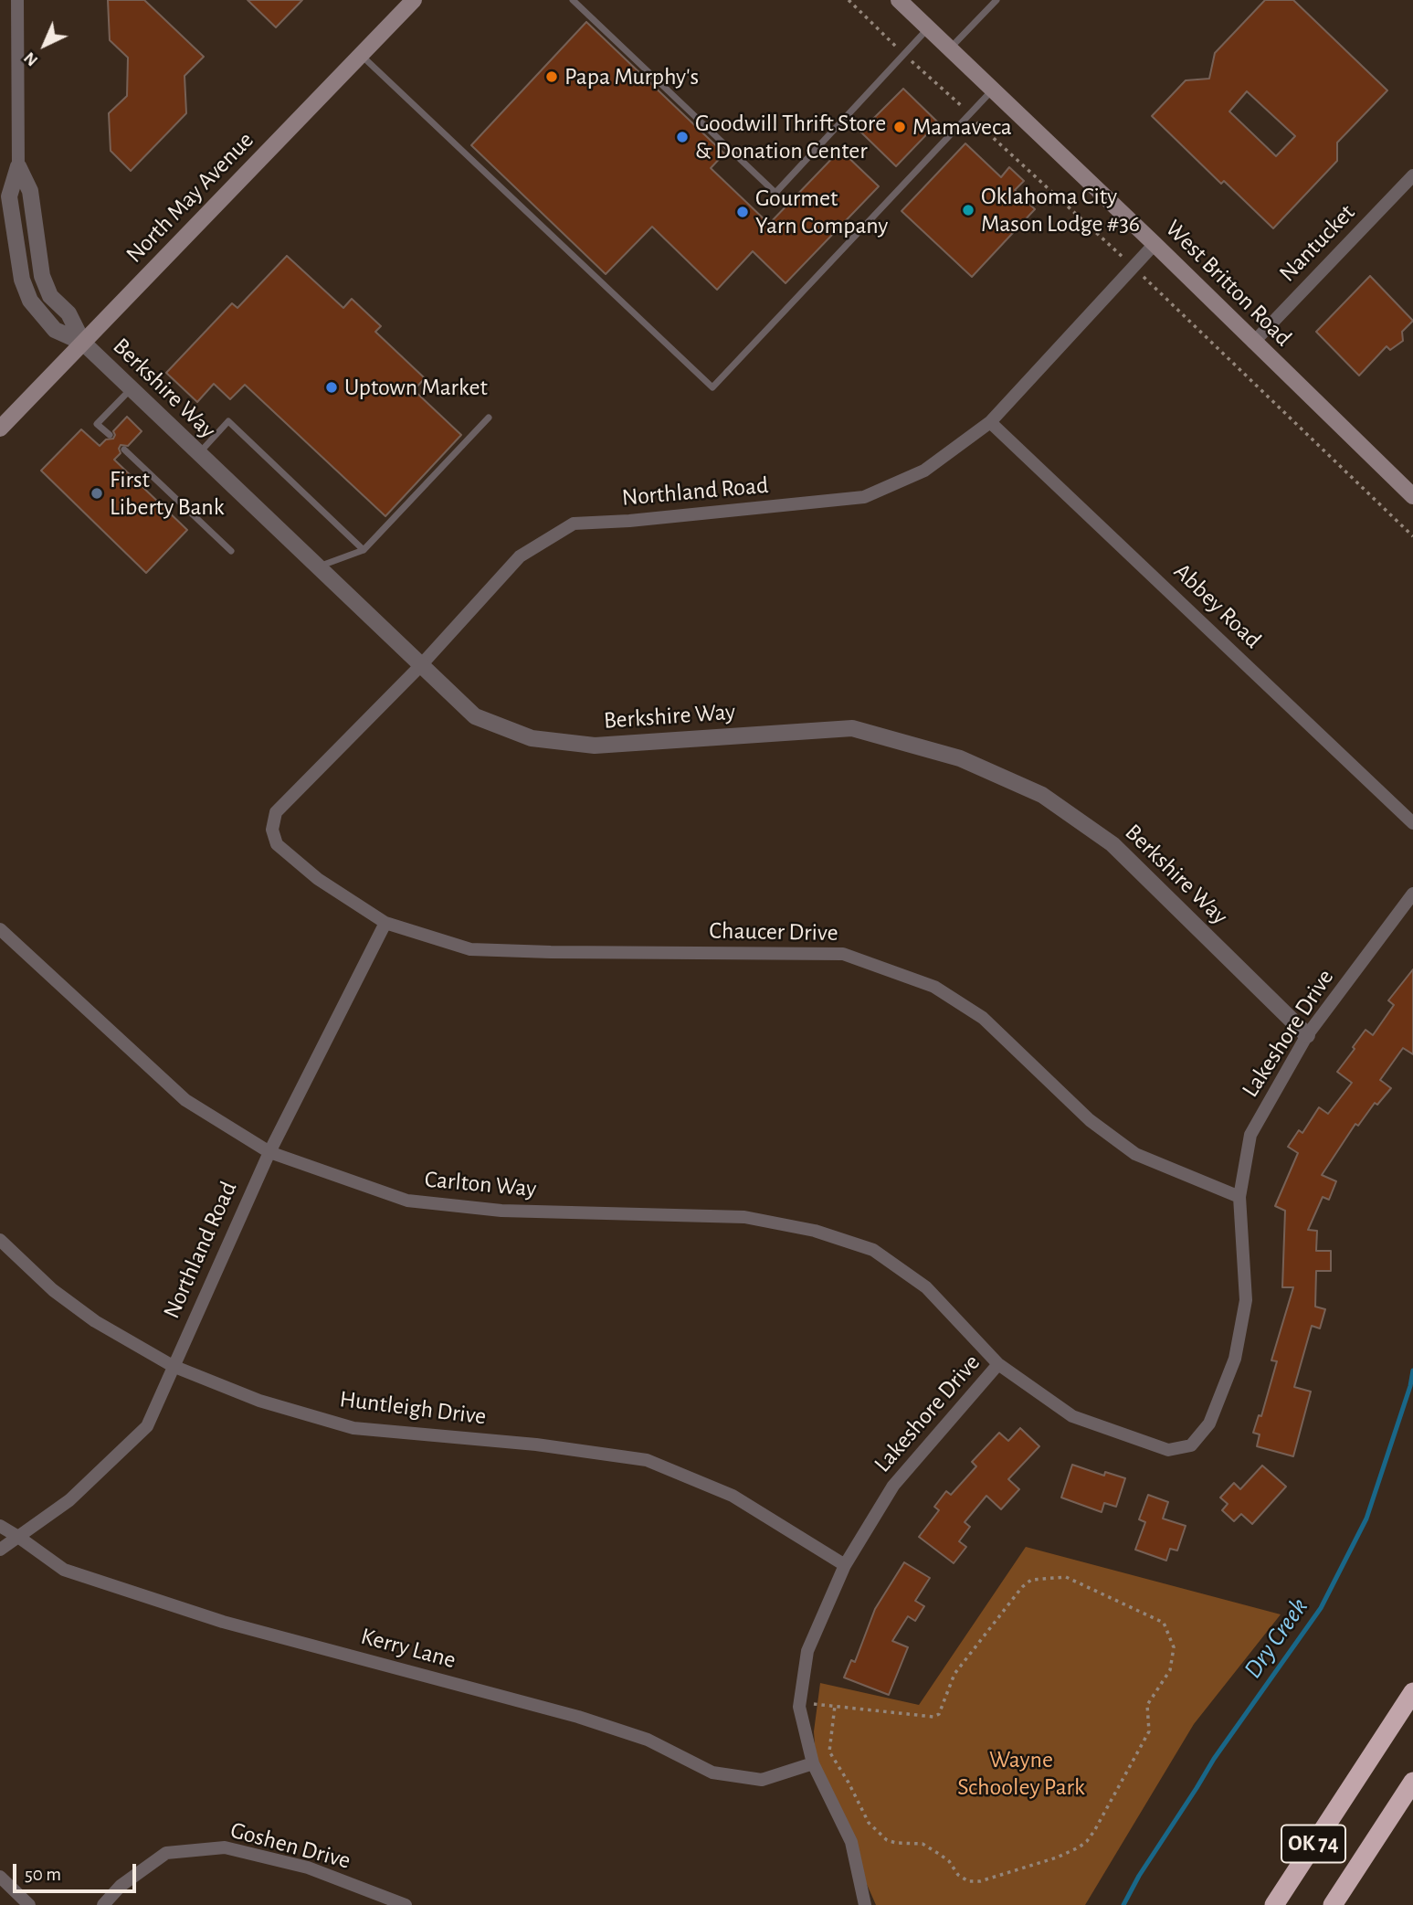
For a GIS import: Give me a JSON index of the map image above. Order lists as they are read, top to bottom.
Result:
{
  "streets": {
    "highway": ["OK 74"],
    "main road": ["North May Avenue", "West Britton Road"],
    "street": [
      "Nantucket",
      "Berkshire Way",
      "Northland Road",
      "Abbey Road",
      "Chaucer Drive",
      "Lakeshore Drive",
      "Carlton Way",
      "Huntleigh Drive",
      "Kerry Lane",
      "Goshen Drive"
    ]
  },
  "crossings": [
    ["North May Avenue", "Berkshire Way"],
    ["Nantucket", "West Britton Road"],
    ["West Britton Road", "Northland Road"],
    ["Berkshire Way", "Northland Road"],
    ["Berkshire Way", "Lakeshore Drive"],
    ["Northland Road", "Abbey Road"],
    ["Northland Road", "Chaucer Drive"],
    ["Northland Road", "Carlton Way"],
    ["Northland Road", "Huntleigh Drive"],
    ["Northland Road", "Kerry Lane"],
    ["Chaucer Drive", "Lakeshore Drive"],
    ["Lakeshore Drive", "Carlton Way"],
    ["Lakeshore Drive", "Huntleigh Drive"],
    ["Lakeshore Drive", "Kerry Lane"]
  ],
  "water": ["Dry Creek"],
  "parks": ["Wayne Schooley Park"],
  "places": [
    "Papa Murphy's",
    "Mamaveca",
    "Goodwill Thrift Store & Donation Center",
    "Oklahoma City Mason Lodge #36",
    "Gourmet Yarn Company",
    "Uptown Market",
    "First Liberty Bank"
  ],
  "scale_bar": "50 m",
  "north": "bottom left"
}
